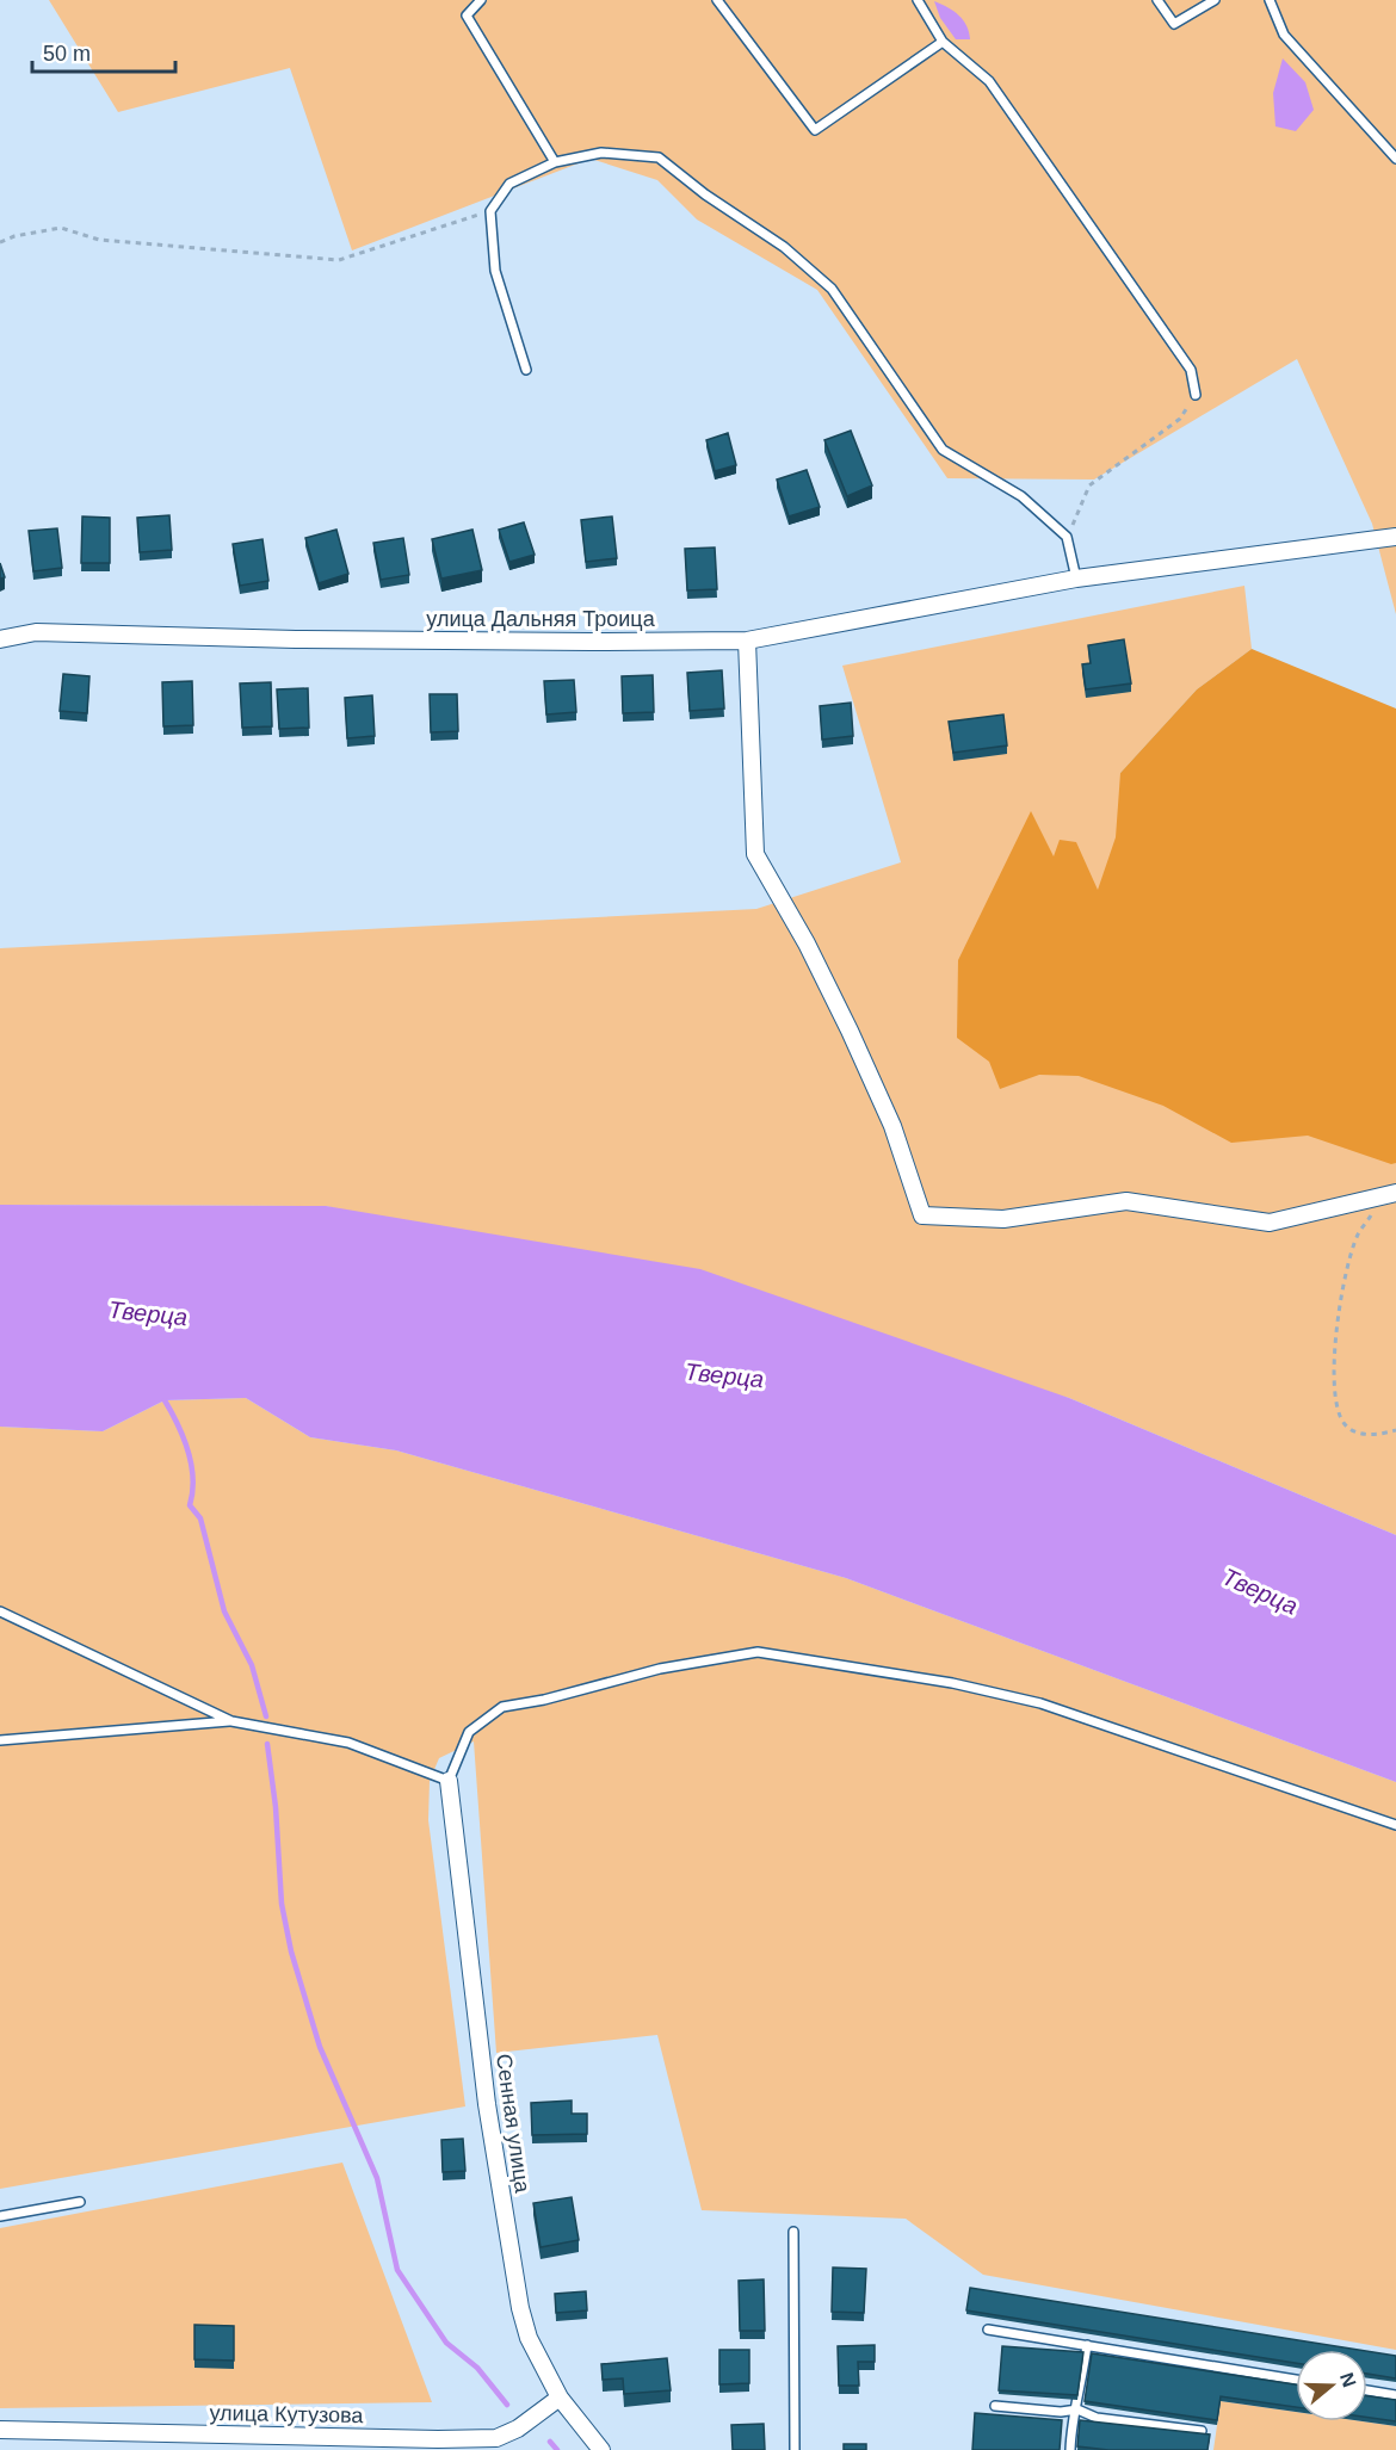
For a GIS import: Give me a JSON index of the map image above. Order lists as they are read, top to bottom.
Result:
{
  "streets": {
    "street": ["улица Дальняя Троица", "Сенная улица", "улица Кутузова"]
  },
  "crossings": [
    ["Сенная улица", "улица Кутузова"]
  ],
  "water": ["Тверца"],
  "scale_bar": "50 m",
  "north": "right"
}
